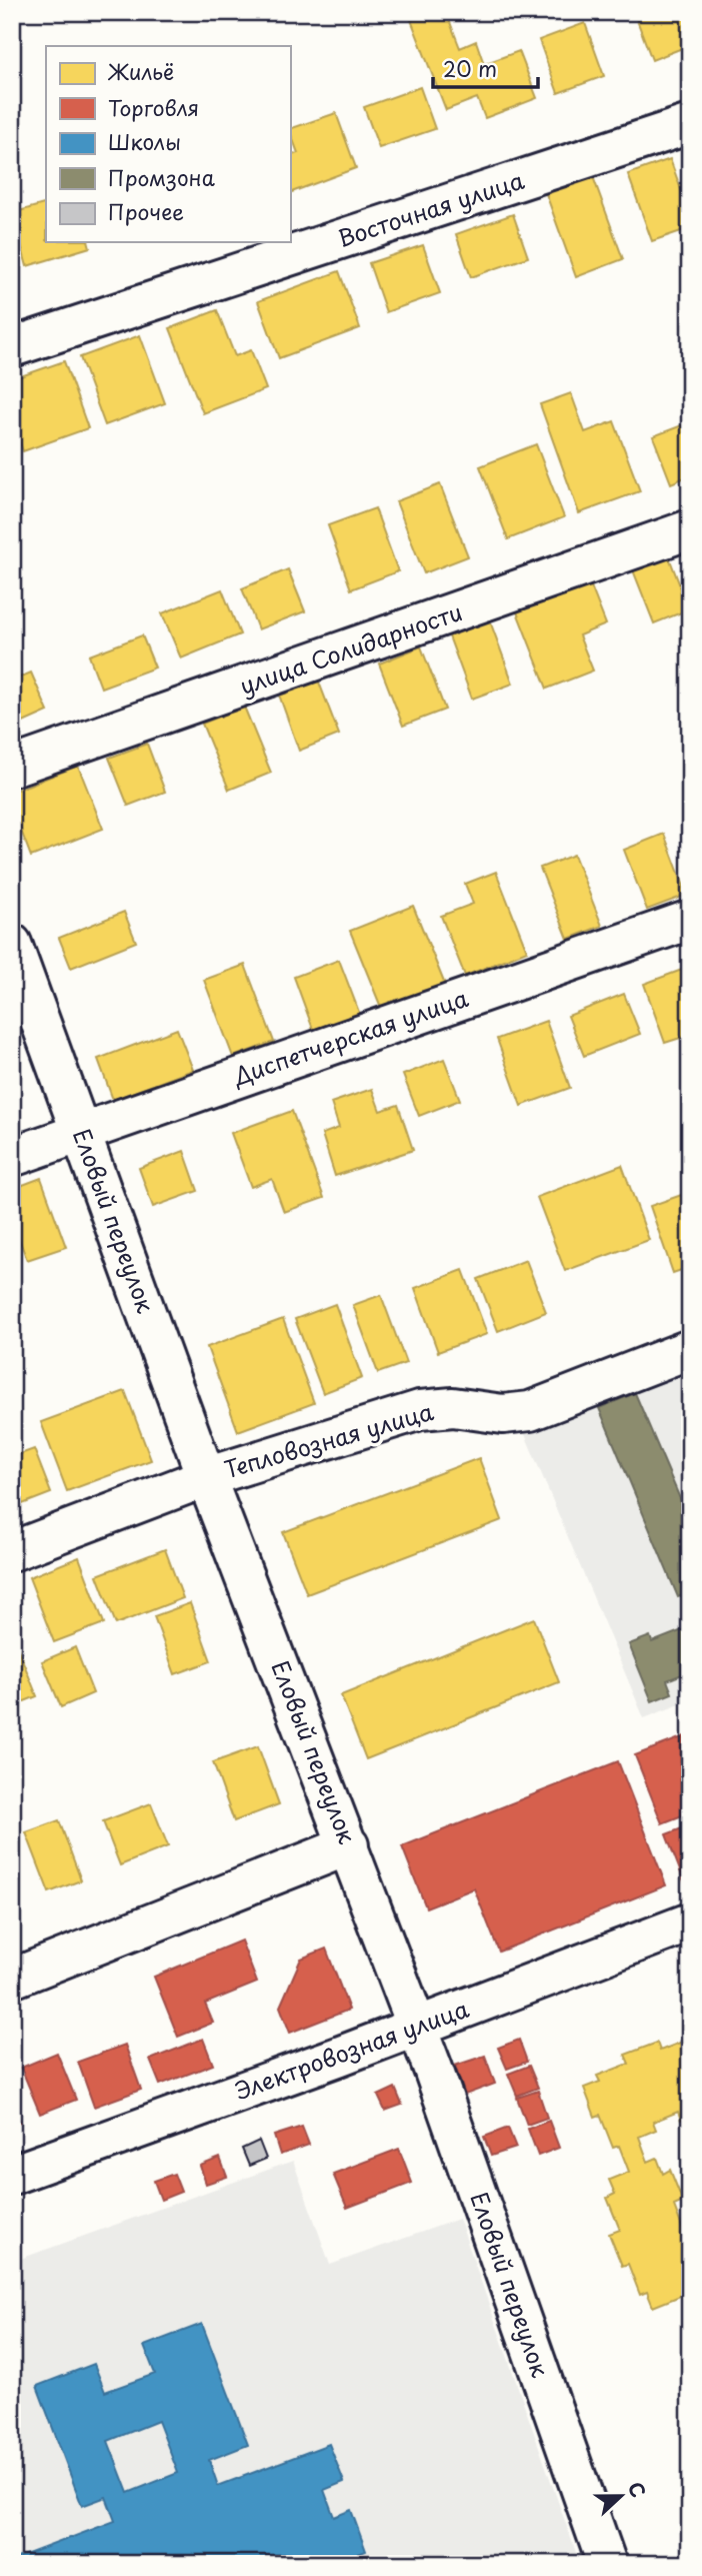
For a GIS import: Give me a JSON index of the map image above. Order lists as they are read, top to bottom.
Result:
{
  "streets": {
    "street": [
      "Восточная улица",
      "улица Солидарности",
      "Диспетчерская улица",
      "Еловый переулок",
      "Тепловозная улица",
      "Электровозная улица"
    ]
  },
  "crossings": [
    ["Диспетчерская улица", "Еловый переулок"],
    ["Еловый переулок", "Тепловозная улица"],
    ["Еловый переулок", "Электровозная улица"]
  ],
  "legend": [
    "Жильё",
    "Торговля",
    "Школы",
    "Промзона",
    "Прочее"
  ],
  "scale_bar": "20 m",
  "north": "right"
}
